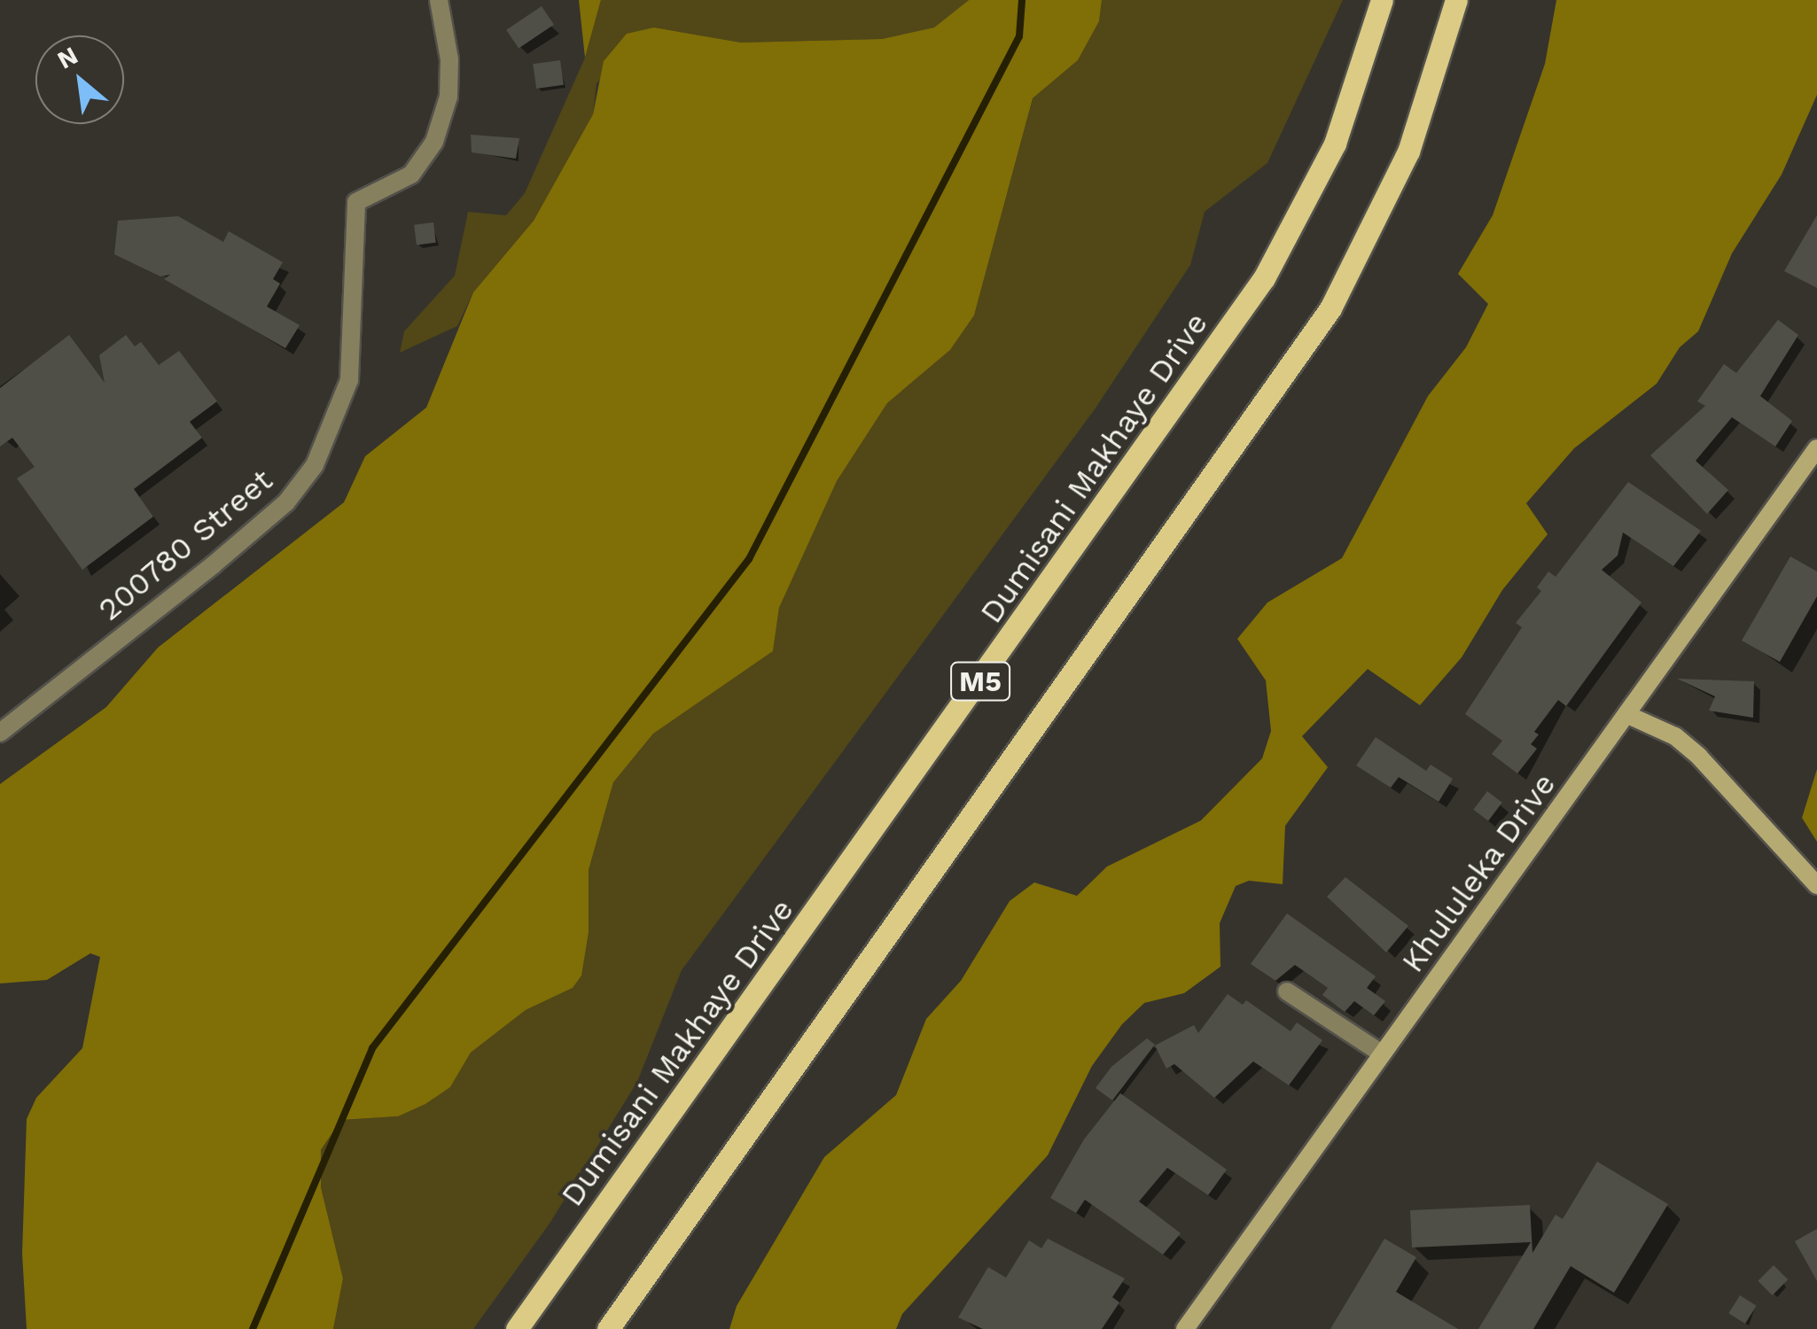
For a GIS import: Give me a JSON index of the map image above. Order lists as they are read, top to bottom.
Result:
{
  "streets": {
    "main road": ["Dumisani Makhaye Drive", "M5"],
    "street": ["200780 Street", "Khululeka Drive"]
  },
  "north": "top left"
}
